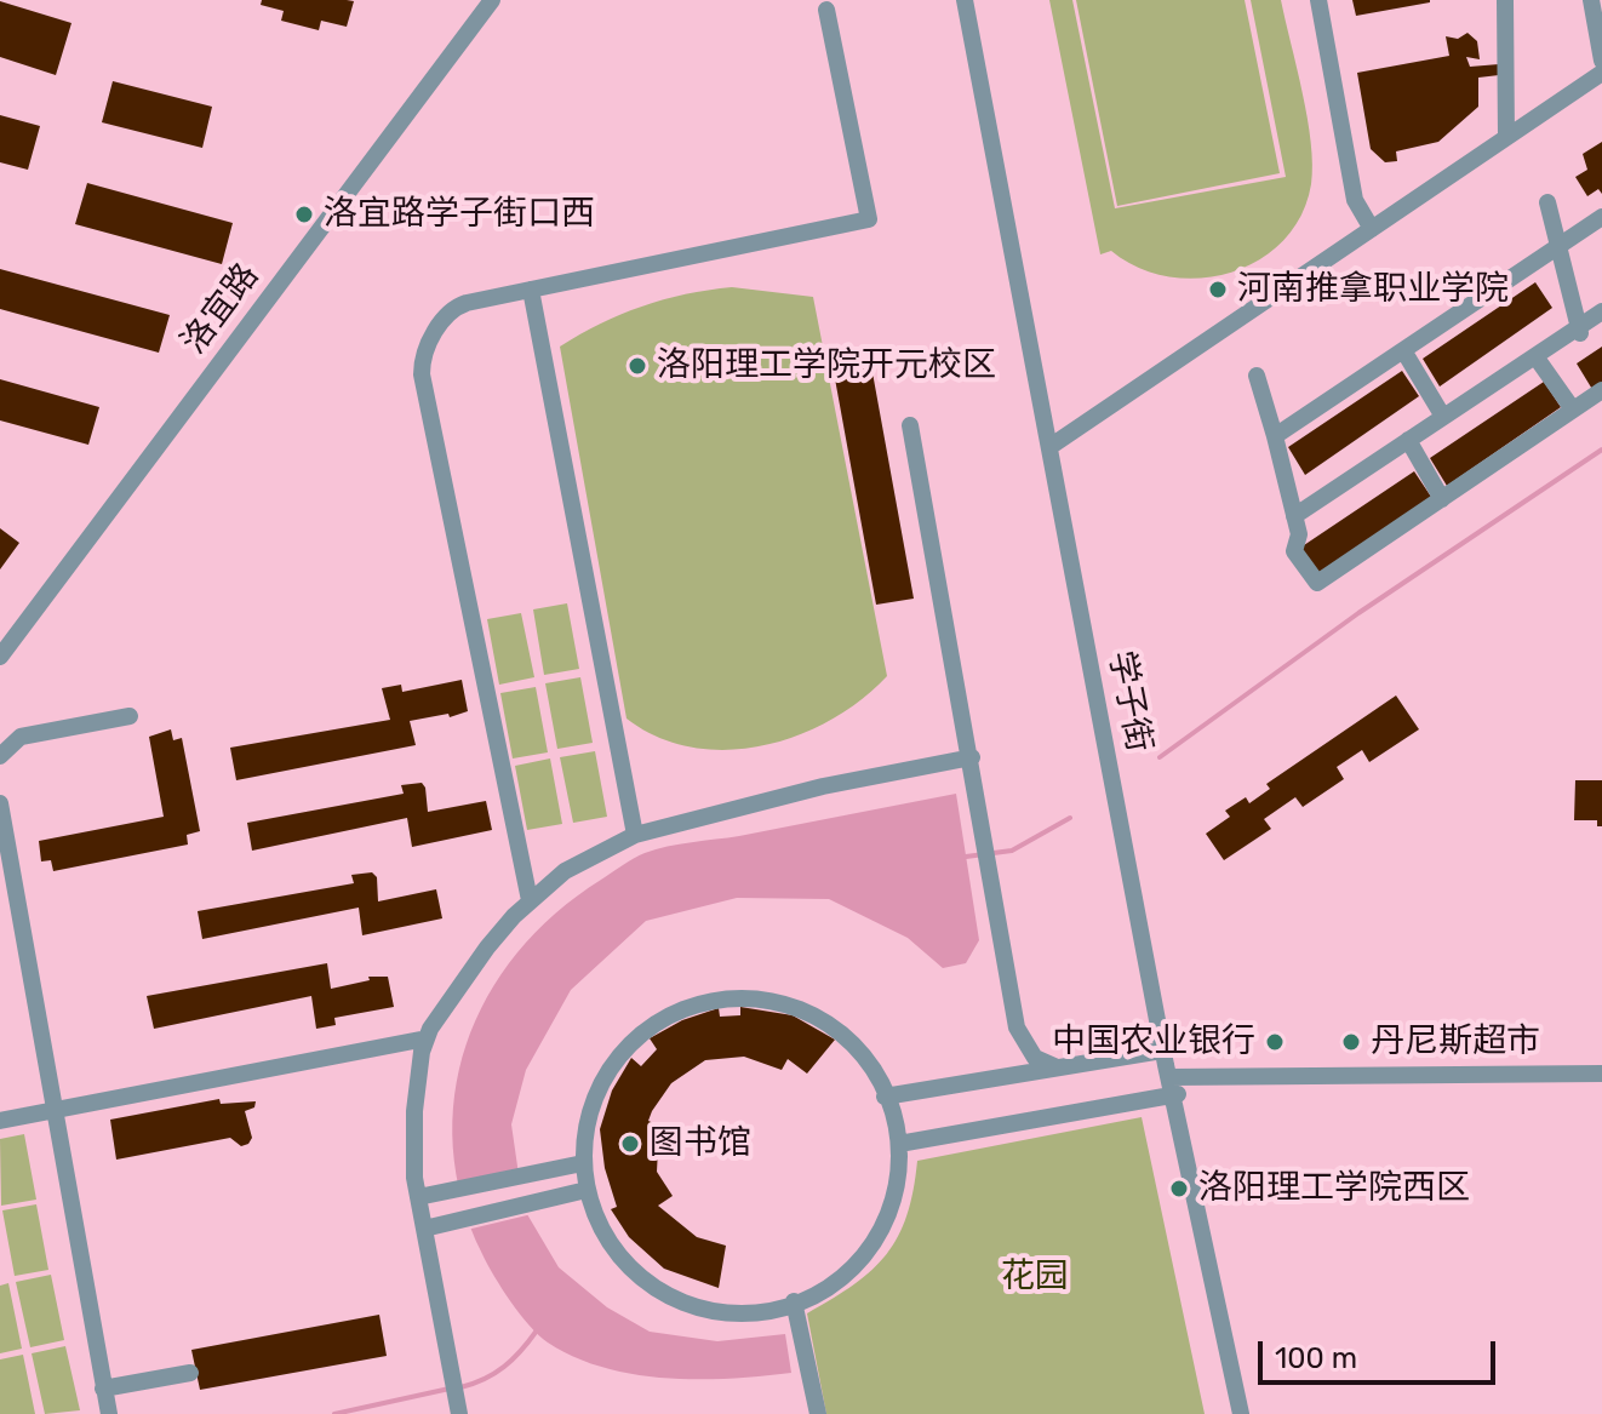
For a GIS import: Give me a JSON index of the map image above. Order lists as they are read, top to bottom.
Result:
{
  "streets": {
    "street": ["洛宜路", "学子街"]
  },
  "parks": ["花园"],
  "places": [
    "洛宜路学子街口西",
    "河南推拿职业学院",
    "洛阳理工学院开元校区",
    "中国农业银行",
    "丹尼斯超市",
    "图书馆",
    "洛阳理工学院西区"
  ],
  "scale_bar": "100 m"
}
